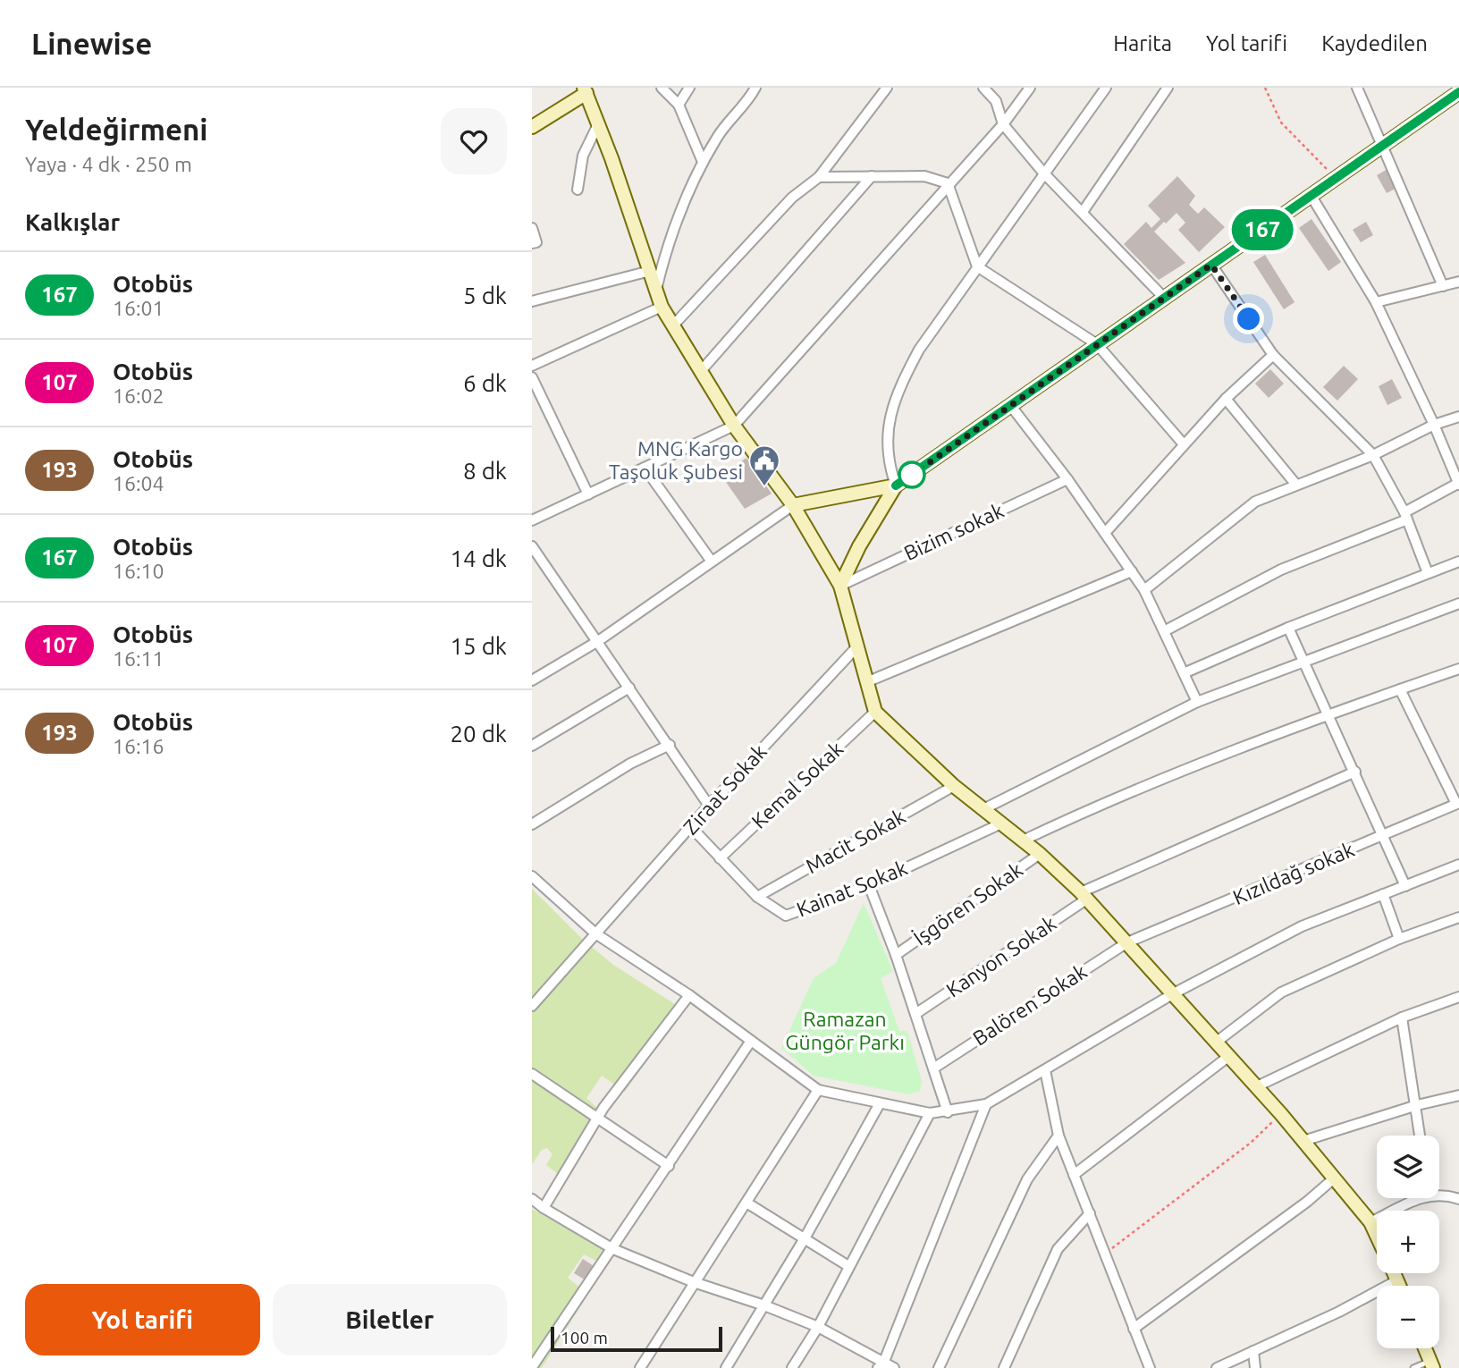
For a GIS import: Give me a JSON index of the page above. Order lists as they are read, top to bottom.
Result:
{
  "streets": {
    "street": [
      "Bizim sokak",
      "Kemal Sokak",
      "Ziraat Sokak",
      "Macit Sokak",
      "Kızıldağ sokak",
      "Kainat Sokak",
      "İşgören Sokak",
      "Kanyon Sokak",
      "Balören Sokak"
    ]
  },
  "crossings": [
    ["Kemal Sokak", "Kainat Sokak"],
    ["Ziraat Sokak", "Kainat Sokak"],
    ["Macit Sokak", "Kainat Sokak"],
    ["Kızıldağ sokak", "Balören Sokak"]
  ],
  "parks": ["Ramazan Güngör Parkı"],
  "places": {
    "public building": ["MNG Kargo Taşoluk Şubesi"]
  },
  "lines": ["bus line 167"],
  "scale_bar": "100 m",
  "page": {
    "header": "Linewise",
    "nav": ["Harita", "Yol tarifi", "Kaydedilen"],
    "heading": [
      ["Yeldeğirmeni", "Yaya · 4 dk · 250 m"],
      "Kalkışlar"
    ],
    "on_map": "167",
    "list": [
      {
        "mark": "167",
        "name": "Otobüs",
        "note": "16:01",
        "value": "5 dk"
      },
      {
        "mark": "107",
        "name": "Otobüs",
        "note": "16:02",
        "value": "6 dk"
      },
      {
        "mark": "193",
        "name": "Otobüs",
        "note": "16:04",
        "value": "8 dk"
      },
      {
        "mark": "167",
        "name": "Otobüs",
        "note": "16:10",
        "value": "14 dk"
      },
      {
        "mark": "107",
        "name": "Otobüs",
        "note": "16:11",
        "value": "15 dk"
      },
      {
        "mark": "193",
        "name": "Otobüs",
        "note": "16:16",
        "value": "20 dk"
      }
    ],
    "map_buttons": ["+", "−"],
    "buttons": ["Yol tarifi", "Biletler"],
    "scale": "100 m"
  }
}
